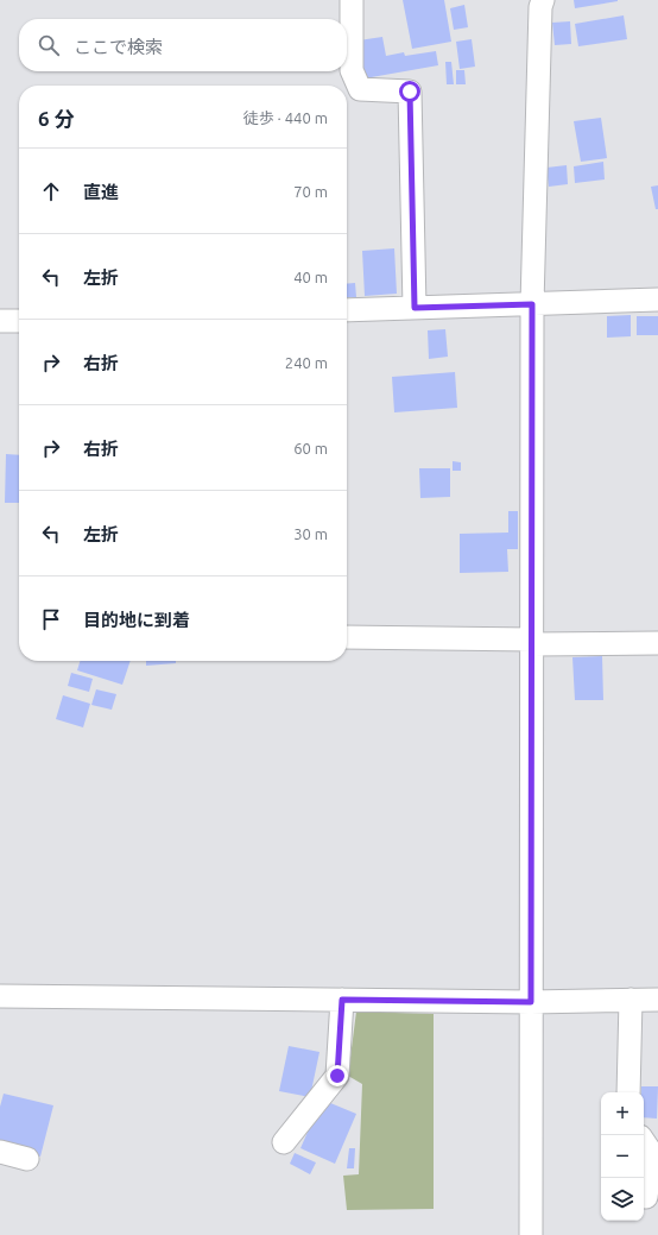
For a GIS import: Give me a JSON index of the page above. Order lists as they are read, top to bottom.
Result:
{
  "page": {
    "search": "ここで検索",
    "heading": ["6 分", "徒歩 · 440 m"],
    "list": [
      ["直進", "70 m"],
      ["左折", "40 m"],
      ["右折", "240 m"],
      ["右折", "60 m"],
      ["左折", "30 m"],
      "目的地に到着"
    ],
    "map_buttons": ["+", "−"]
  }
}
